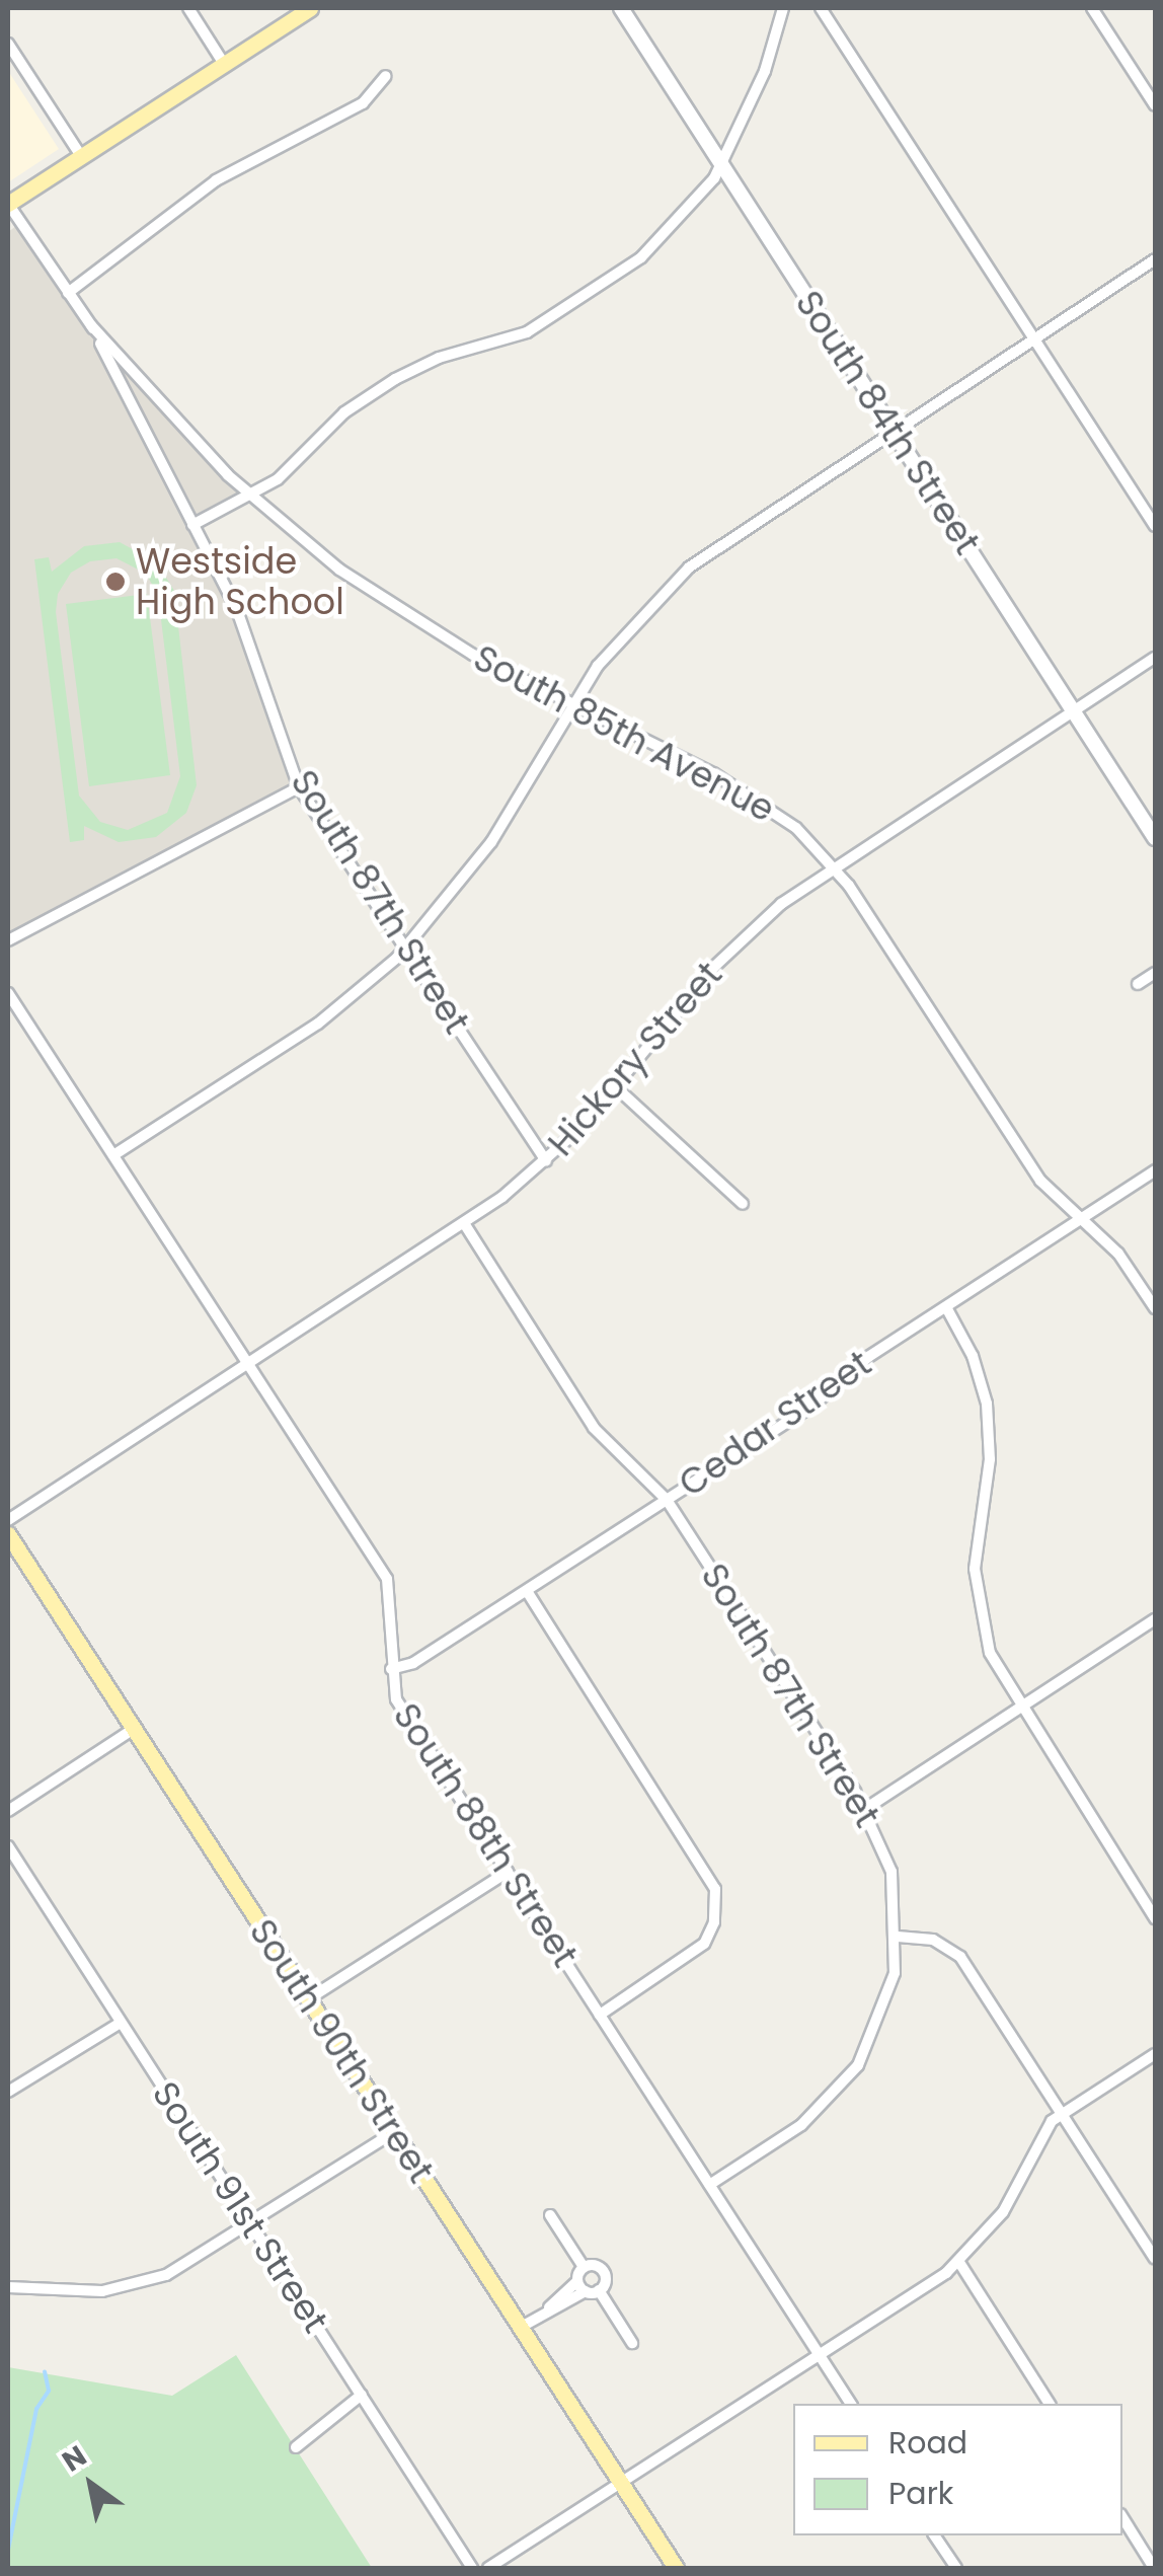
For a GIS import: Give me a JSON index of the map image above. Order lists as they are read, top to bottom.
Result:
{
  "streets": {
    "main road": ["South 84th Street", "South 90th Street"],
    "street": [
      "South 85th Avenue",
      "South 87th Street",
      "Hickory Street",
      "Cedar Street",
      "South 88th Street",
      "South 91st Street"
    ]
  },
  "crossings": [
    ["South 84th Street", "Hickory Street"],
    ["South 85th Avenue", "South 87th Street"],
    ["South 85th Avenue", "Hickory Street"],
    ["South 85th Avenue", "Cedar Street"],
    ["South 87th Street", "Hickory Street"],
    ["South 87th Street", "Cedar Street"],
    ["South 87th Street", "South 88th Street"],
    ["Hickory Street", "South 88th Street"],
    ["Cedar Street", "South 88th Street"]
  ],
  "places": ["Westside High School"],
  "legend": ["Road", "Park"],
  "north": "top left"
}
